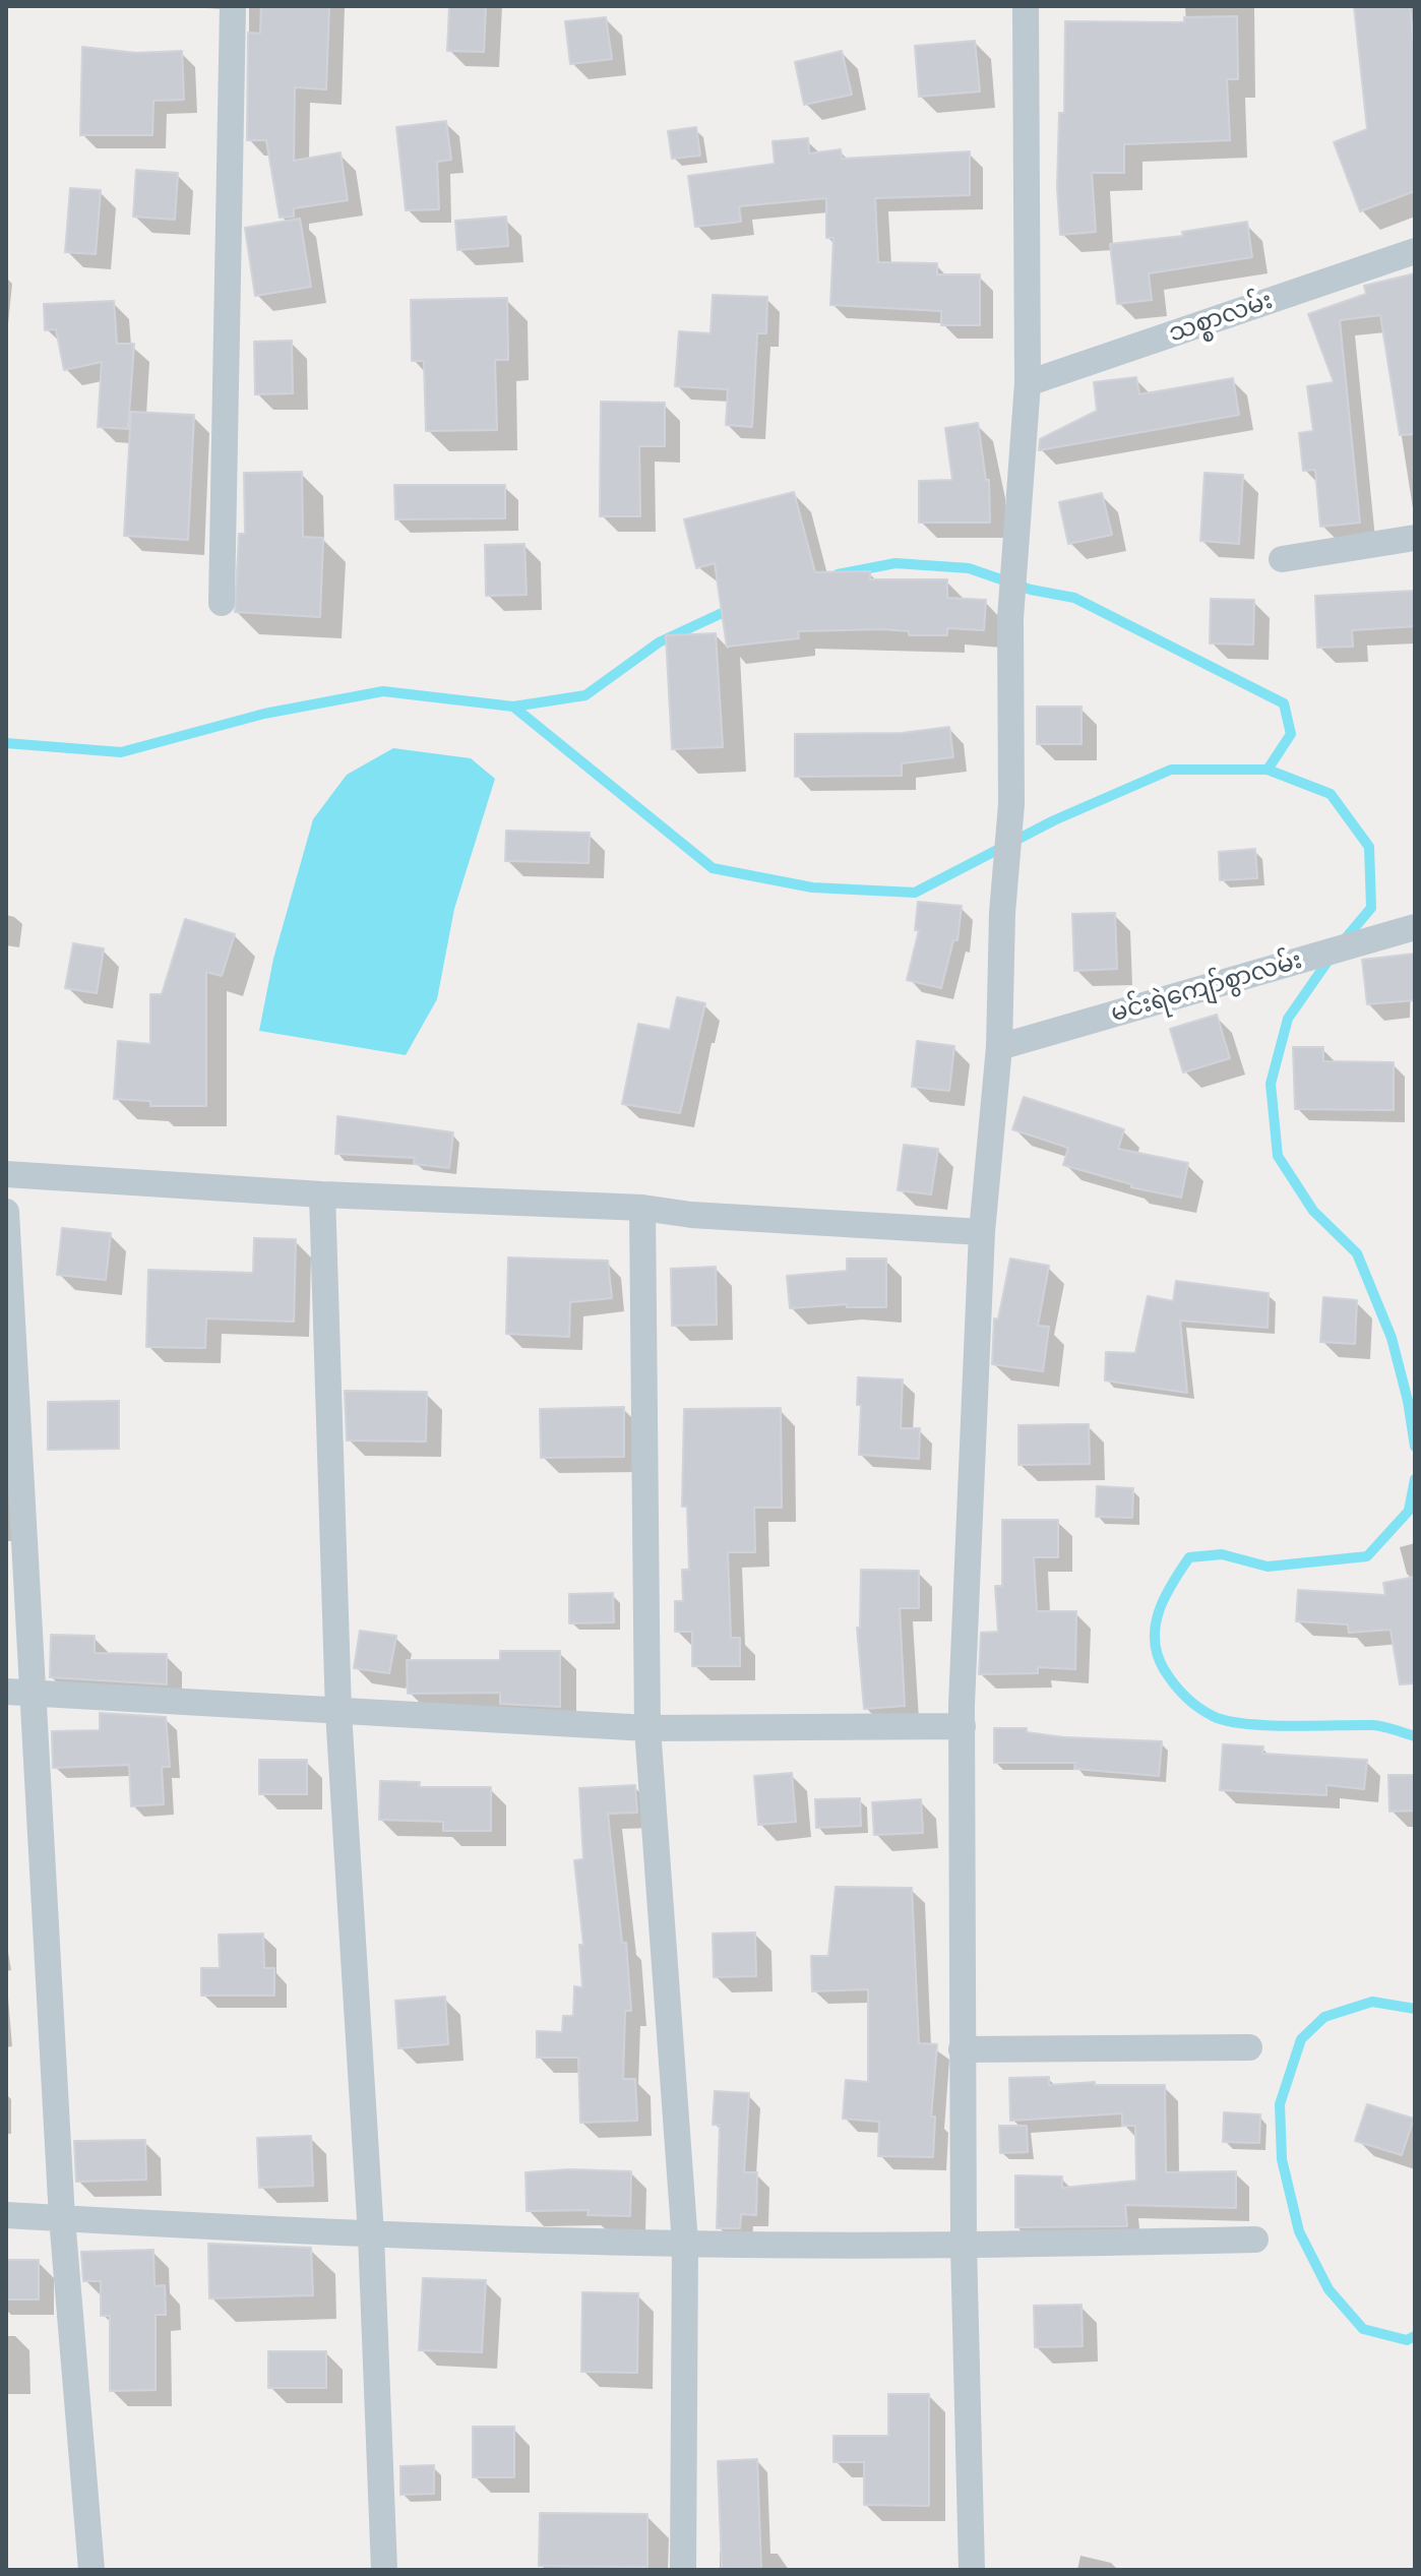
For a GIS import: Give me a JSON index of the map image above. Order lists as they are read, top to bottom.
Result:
{
  "streets": {
    "street": ["သစ္စာလမ်း", "မင်းရဲကျော်စွာလမ်း"]
  }
}
